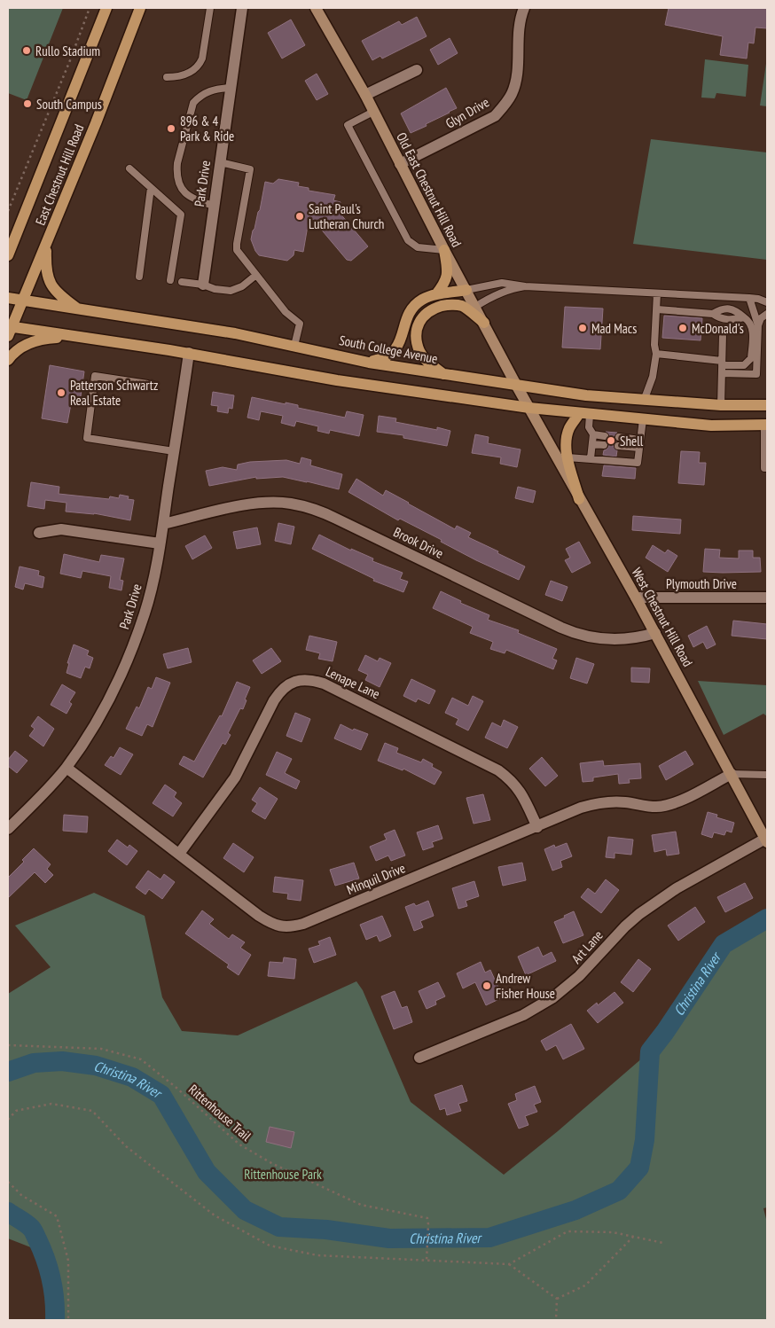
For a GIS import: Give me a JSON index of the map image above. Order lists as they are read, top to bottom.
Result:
{
  "streets": {
    "main road": ["East Chestnut Hill Road", "South College Avenue"],
    "street": [
      "Glyn Drive",
      "Park Drive",
      "Old East Chestnut Hill Road",
      "Brook Drive",
      "Plymouth Drive",
      "West Chestnut Hill Road",
      "Lenape Lane",
      "Minquil Drive",
      "Art Lane"
    ],
    "path": ["Rittenhouse Trail"]
  },
  "crossings": [
    ["Glyn Drive", "Old East Chestnut Hill Road"],
    ["East Chestnut Hill Road", "South College Avenue"],
    ["Park Drive", "Brook Drive"],
    ["Park Drive", "Minquil Drive"],
    ["Old East Chestnut Hill Road", "South College Avenue"],
    ["Old East Chestnut Hill Road", "West Chestnut Hill Road"],
    ["Brook Drive", "West Chestnut Hill Road"],
    ["Plymouth Drive", "West Chestnut Hill Road"],
    ["West Chestnut Hill Road", "Minquil Drive"],
    ["West Chestnut Hill Road", "Art Lane"],
    ["Lenape Lane", "Minquil Drive"]
  ],
  "water": ["Christina River"],
  "parks": ["Rittenhouse Park"],
  "places": [
    "Rullo Stadium",
    "South Campus",
    "896 & 4 Park & Ride",
    "Saint Paul's Lutheran Church",
    "Mad Macs",
    "McDonald's",
    "Patterson Schwartz Real Estate",
    "Shell",
    "Andrew Fisher House"
  ]
}
